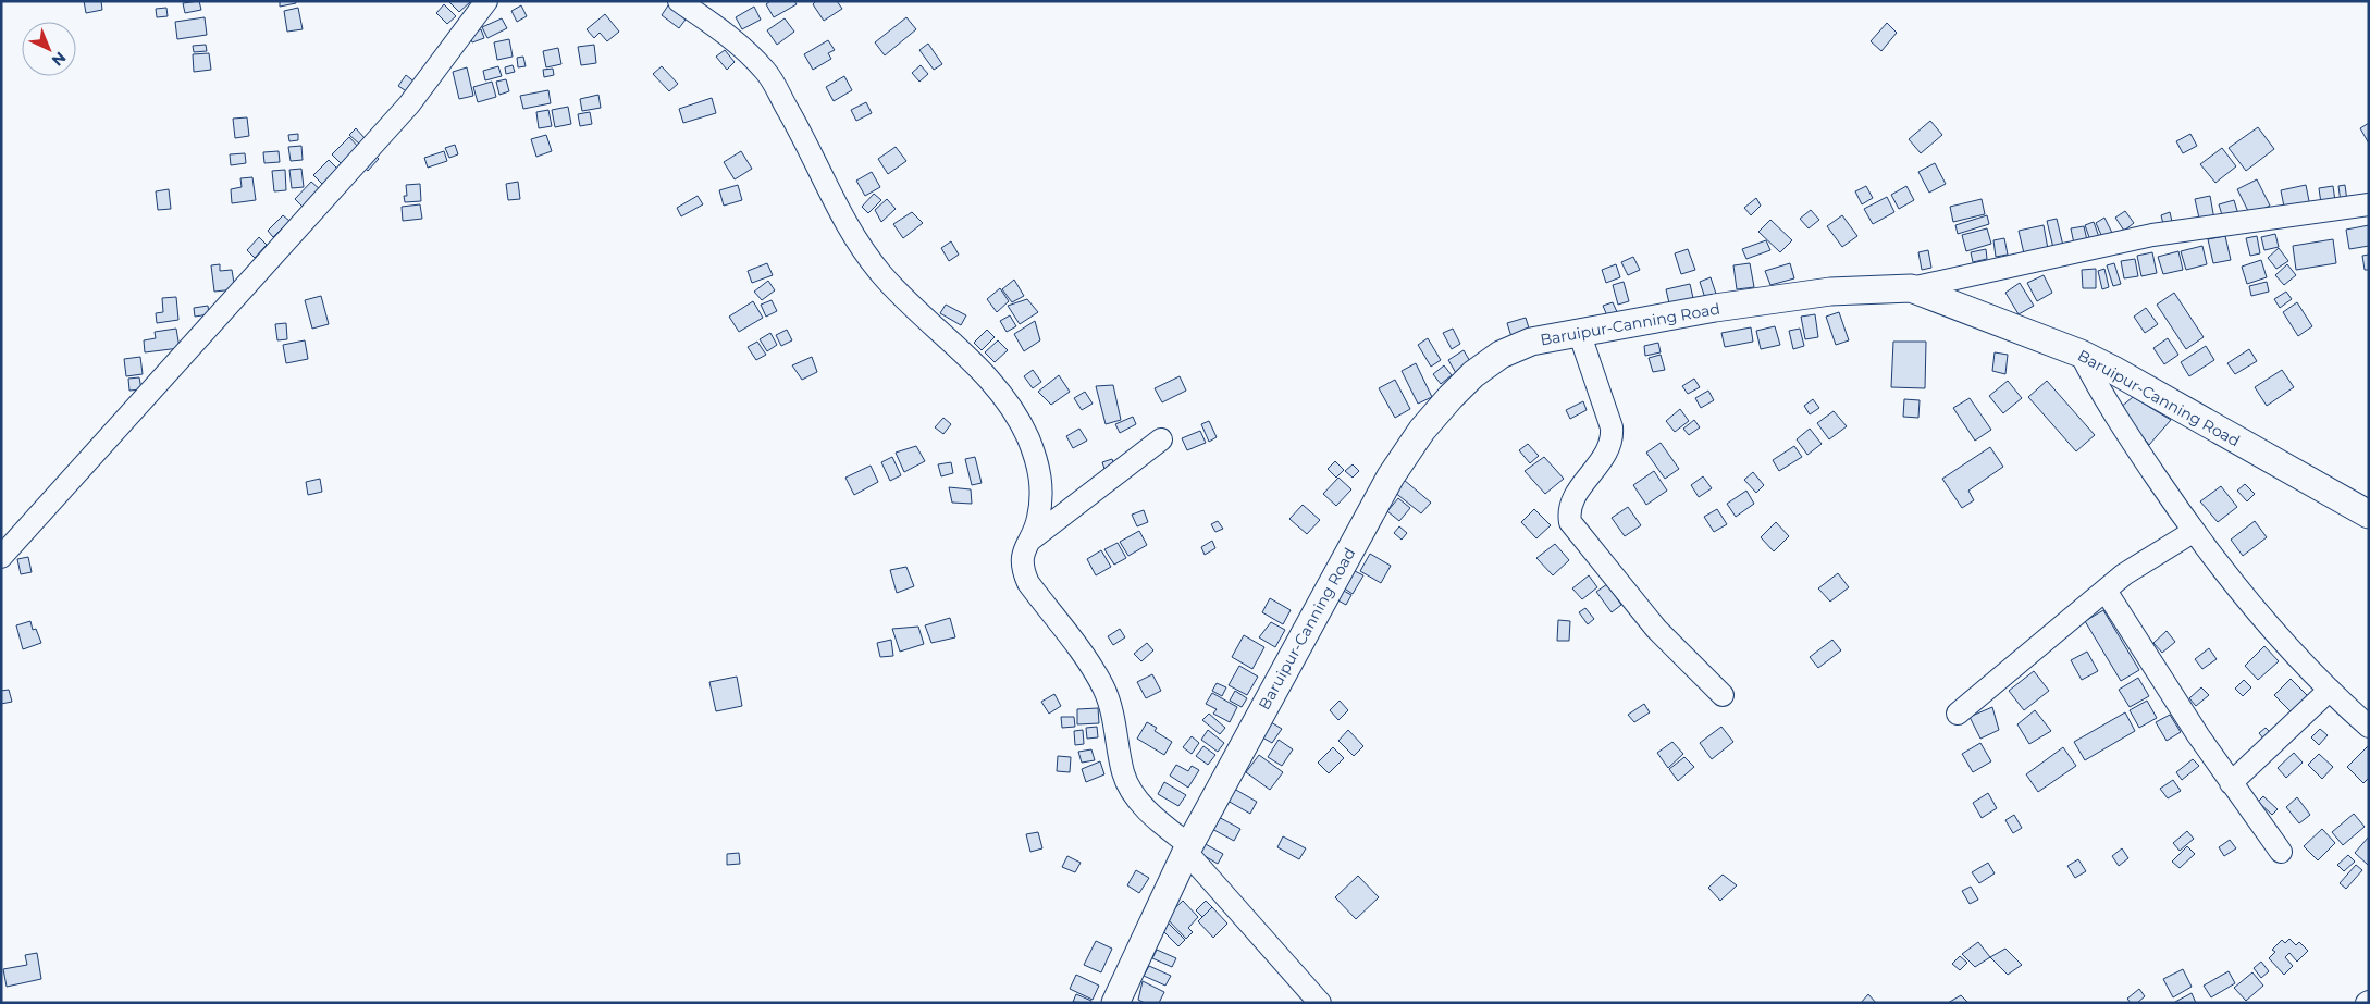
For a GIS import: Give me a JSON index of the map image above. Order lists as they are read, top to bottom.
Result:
{
  "streets": {
    "main road": ["Baruipur-Canning Road"]
  },
  "north": "bottom right"
}
